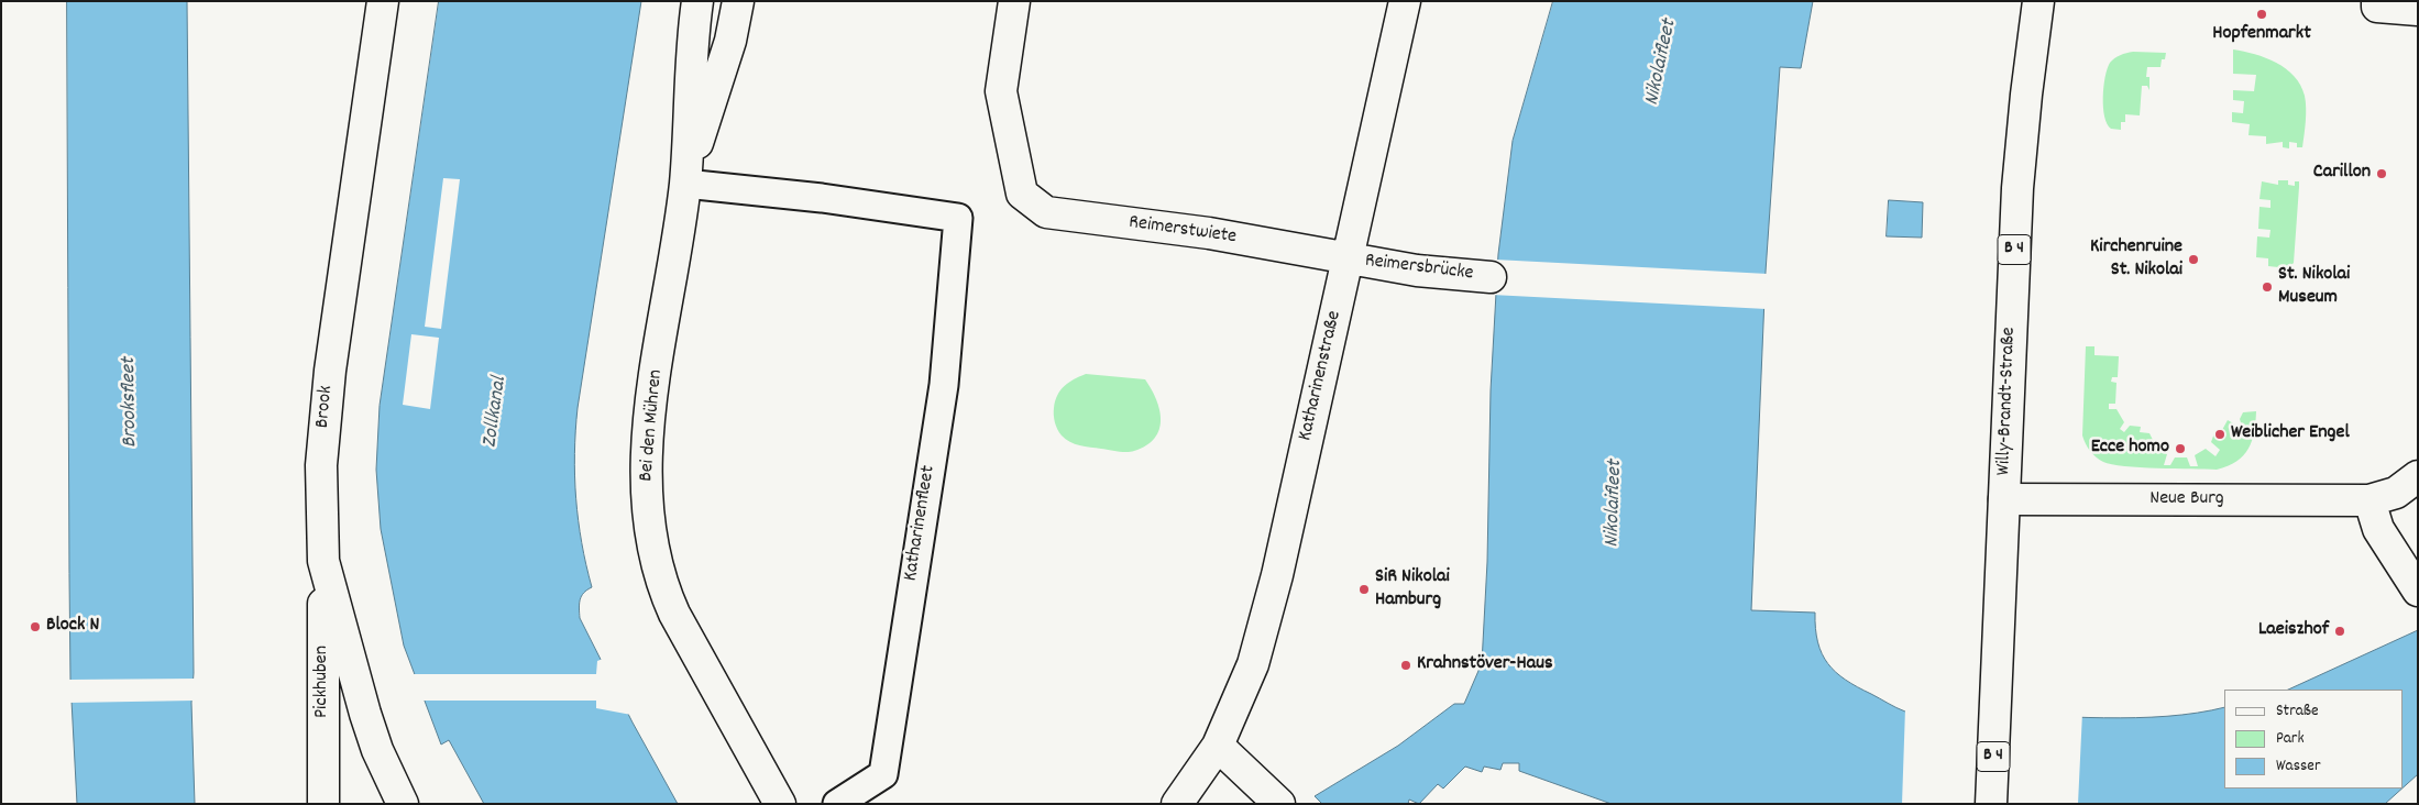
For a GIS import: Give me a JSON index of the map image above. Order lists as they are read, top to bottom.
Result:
{
  "streets": {
    "street": [
      "Reimerstwiete",
      "B 4",
      "Reimersbrücke",
      "Katharinenstraße",
      "Willy-Brandt-Straße",
      "Brook",
      "Bei den Mühren",
      "Neue Burg",
      "Katharinenfleet",
      "Pickhuben"
    ]
  },
  "crossings": [
    ["Reimerstwiete", "Reimersbrücke"],
    ["Reimerstwiete", "Katharinenstraße"],
    ["Reimersbrücke", "Katharinenstraße"],
    ["Willy-Brandt-Straße", "Neue Burg"],
    ["Brook", "Pickhuben"],
    ["Bei den Mühren", "Katharinenfleet"]
  ],
  "water": ["Nikolaifleet", "Brooksfleet", "Zollkanal"],
  "places": [
    "Hopfenmarkt",
    "Carillon",
    "Kirchenruine St. Nikolai",
    "St. Nikolai Museum",
    "Weiblicher Engel",
    "Ecce homo",
    "SiR Nikolai Hamburg",
    "Block N",
    "Laeiszhof",
    "Krahnstöver-Haus"
  ],
  "legend": ["Straße", "Park", "Wasser"]
}
